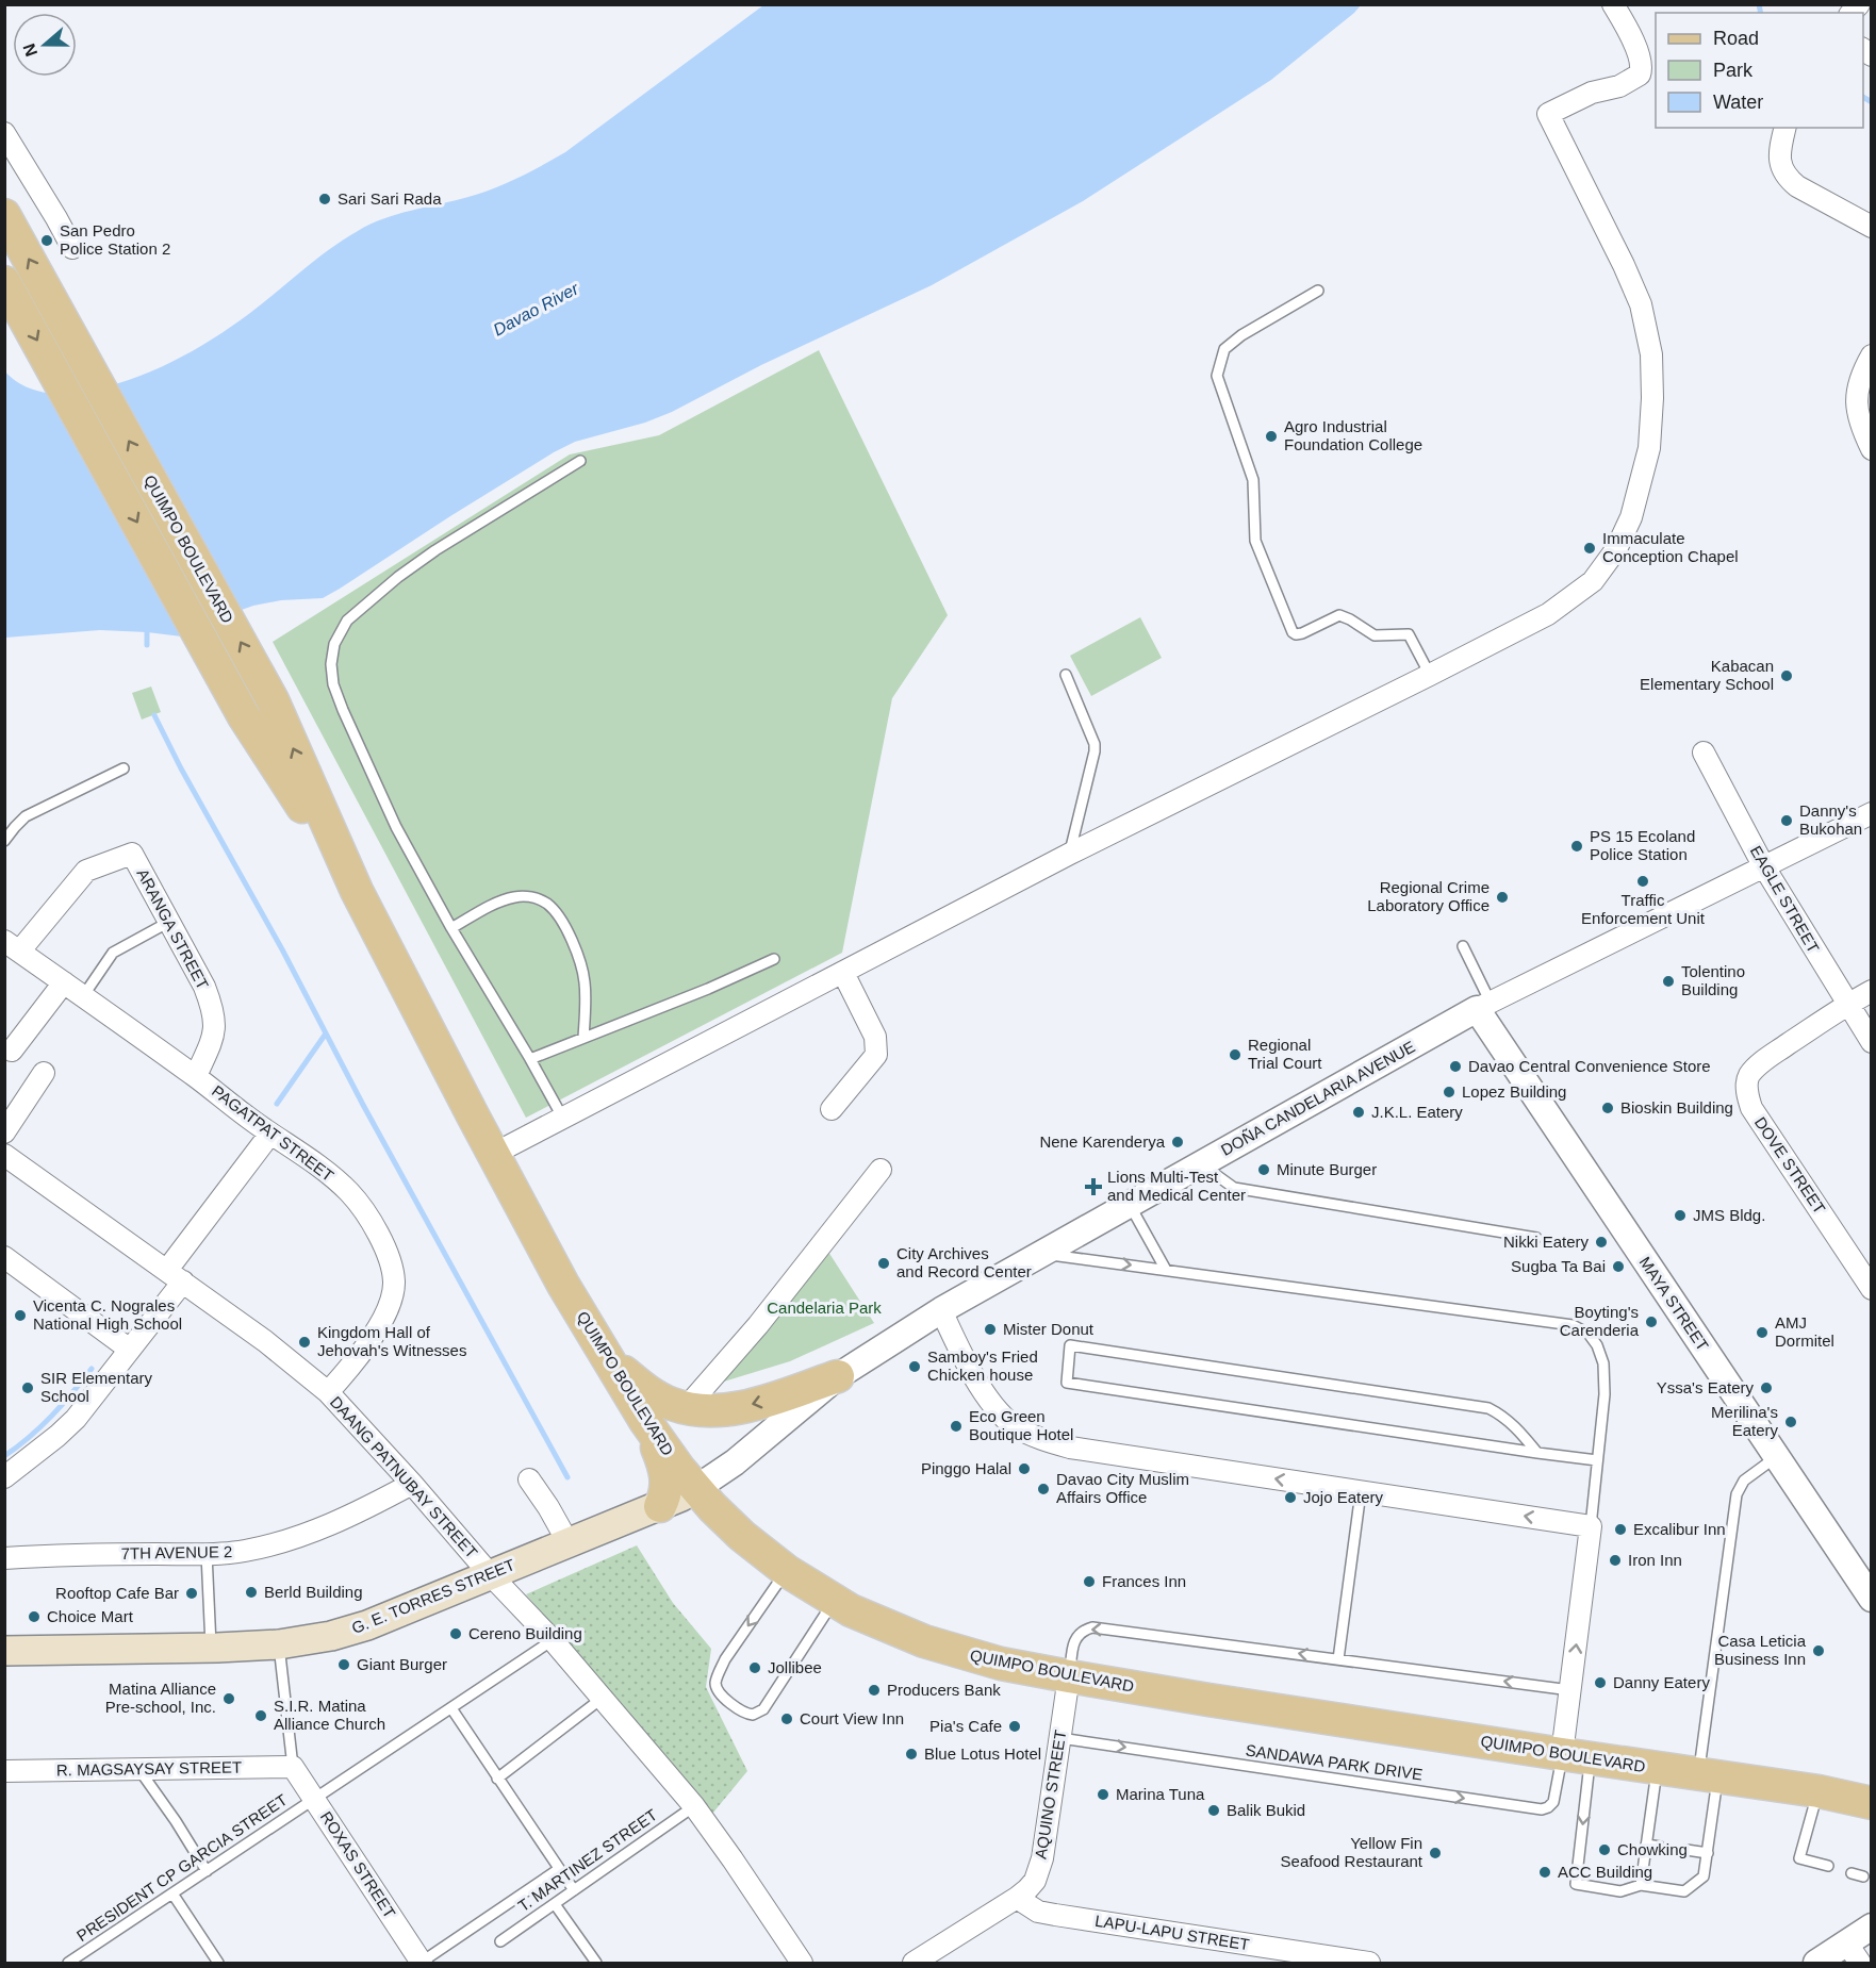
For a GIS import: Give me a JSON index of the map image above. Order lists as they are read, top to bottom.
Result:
{
  "streets": {
    "main road": ["QUIMPO BOULEVARD", "G. E. TORRES STREET"],
    "street": [
      "EAGLE STREET",
      "ARANGA STREET",
      "DOÑA CANDELARIA AVENUE",
      "PAGATPAT STREET",
      "DOVE STREET",
      "MAYA STREET",
      "DAANG PATNUBAY STREET",
      "7TH AVENUE 2",
      "R. MAGSAYSAY STREET",
      "AQUINO STREET",
      "ROXAS STREET",
      "LAPU-LAPU STREET"
    ],
    "lane": ["SANDAWA PARK DRIVE", "T. MARTINEZ STREET", "PRESIDENT CP GARCIA STREET"]
  },
  "crossings": [
    ["QUIMPO BOULEVARD", "DOÑA CANDELARIA AVENUE"],
    ["QUIMPO BOULEVARD", "G. E. TORRES STREET"],
    ["QUIMPO BOULEVARD", "SANDAWA PARK DRIVE"],
    ["QUIMPO BOULEVARD", "AQUINO STREET"],
    ["EAGLE STREET", "DOÑA CANDELARIA AVENUE"],
    ["EAGLE STREET", "DOVE STREET"],
    ["ARANGA STREET", "PAGATPAT STREET"],
    ["DOÑA CANDELARIA AVENUE", "MAYA STREET"],
    ["DOÑA CANDELARIA AVENUE", "G. E. TORRES STREET"],
    ["PAGATPAT STREET", "DAANG PATNUBAY STREET"],
    ["DAANG PATNUBAY STREET", "7TH AVENUE 2"],
    ["DAANG PATNUBAY STREET", "G. E. TORRES STREET"],
    ["DAANG PATNUBAY STREET", "T. MARTINEZ STREET"],
    ["DAANG PATNUBAY STREET", "PRESIDENT CP GARCIA STREET"],
    ["SANDAWA PARK DRIVE", "AQUINO STREET"],
    ["R. MAGSAYSAY STREET", "ROXAS STREET"],
    ["AQUINO STREET", "LAPU-LAPU STREET"],
    ["ROXAS STREET", "PRESIDENT CP GARCIA STREET"]
  ],
  "one_way": ["SANDAWA PARK DRIVE"],
  "water": ["Davao River"],
  "parks": ["Candelaria Park"],
  "places": {
    "other": [
      "Sari Sari Rada",
      "San Pedro Police Station 2",
      "Agro Industrial Foundation College",
      "Immaculate Conception Chapel",
      "Kabacan Elementary School",
      "Danny's Bukohan",
      "PS 15 Ecoland Police Station",
      "Traffic Enforcement Unit",
      "Regional Crime Laboratory Office",
      "Tolentino Building",
      "Regional Trial Court",
      "Davao Central Convenience Store",
      "Lopez Building",
      "Bioskin Building",
      "J.K.L. Eatery",
      "Nene Karenderya",
      "Minute Burger",
      "JMS Bldg.",
      "Nikki Eatery",
      "City Archives and Record Center",
      "Sugba Ta Bai",
      "Vicenta C. Nograles National High School",
      "Boyting's Carenderia",
      "Mister Donut",
      "AMJ Dormitel",
      "Kingdom Hall of Jehovah's Witnesses",
      "Samboy's Fried Chicken house",
      "SIR Elementary School",
      "Yssa's Eatery",
      "Merilina's Eatery",
      "Eco Green Boutique Hotel",
      "Pinggo Halal",
      "Davao City Muslim Affairs Office",
      "Jojo Eatery",
      "Excalibur Inn",
      "Iron Inn",
      "Frances Inn",
      "Berld Building",
      "Rooftop Cafe Bar",
      "Choice Mart",
      "Cereno Building",
      "Casa Leticia Business Inn",
      "Giant Burger",
      "Jollibee",
      "Danny Eatery",
      "Producers Bank",
      "Matina Alliance Pre-school, Inc.",
      "S.I.R. Matina Alliance Church",
      "Court View Inn",
      "Pia's Cafe",
      "Blue Lotus Hotel",
      "Marina Tuna",
      "Balik Bukid",
      "Chowking",
      "Yellow Fin Seafood Restaurant",
      "ACC Building"
    ],
    "health": ["Lions Multi-Test and Medical Center"]
  },
  "legend": ["Road", "Park", "Water"],
  "north": "left"
}
